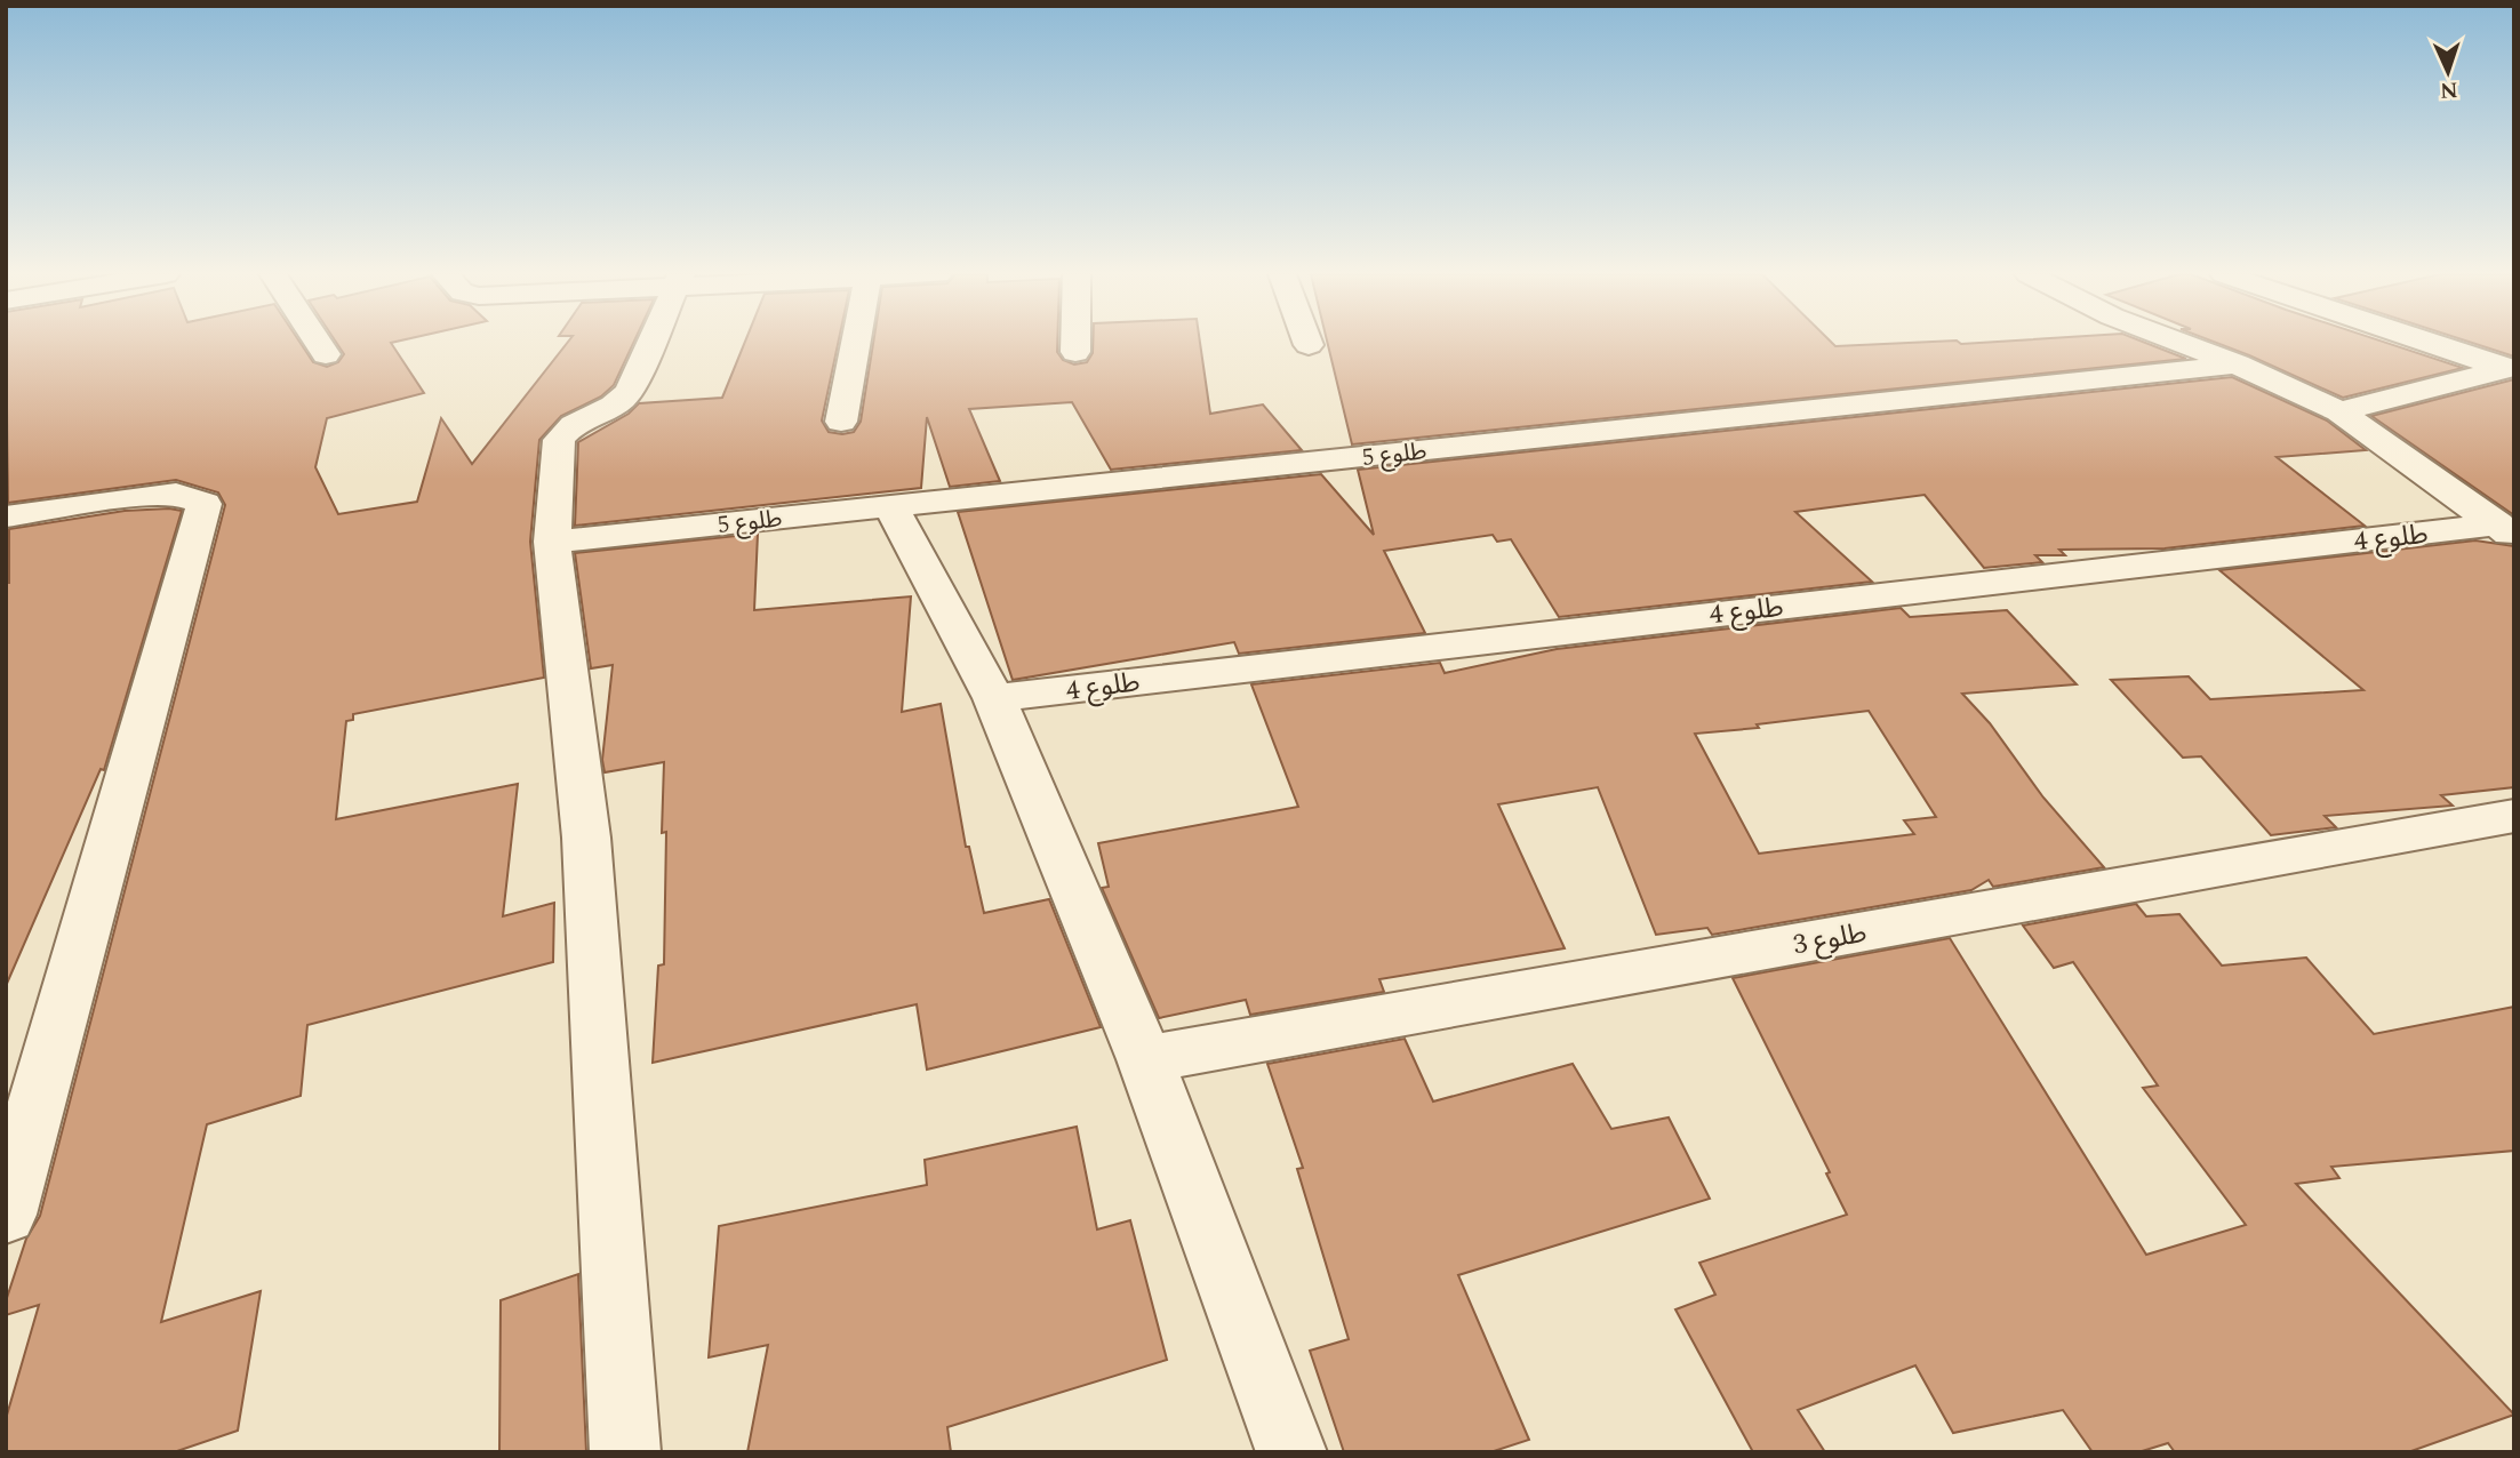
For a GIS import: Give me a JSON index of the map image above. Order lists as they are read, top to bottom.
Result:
{
  "streets": {
    "street": ["طلوع 5", "طلوع 4", "طلوع 3"]
  },
  "north": "bottom"
}
